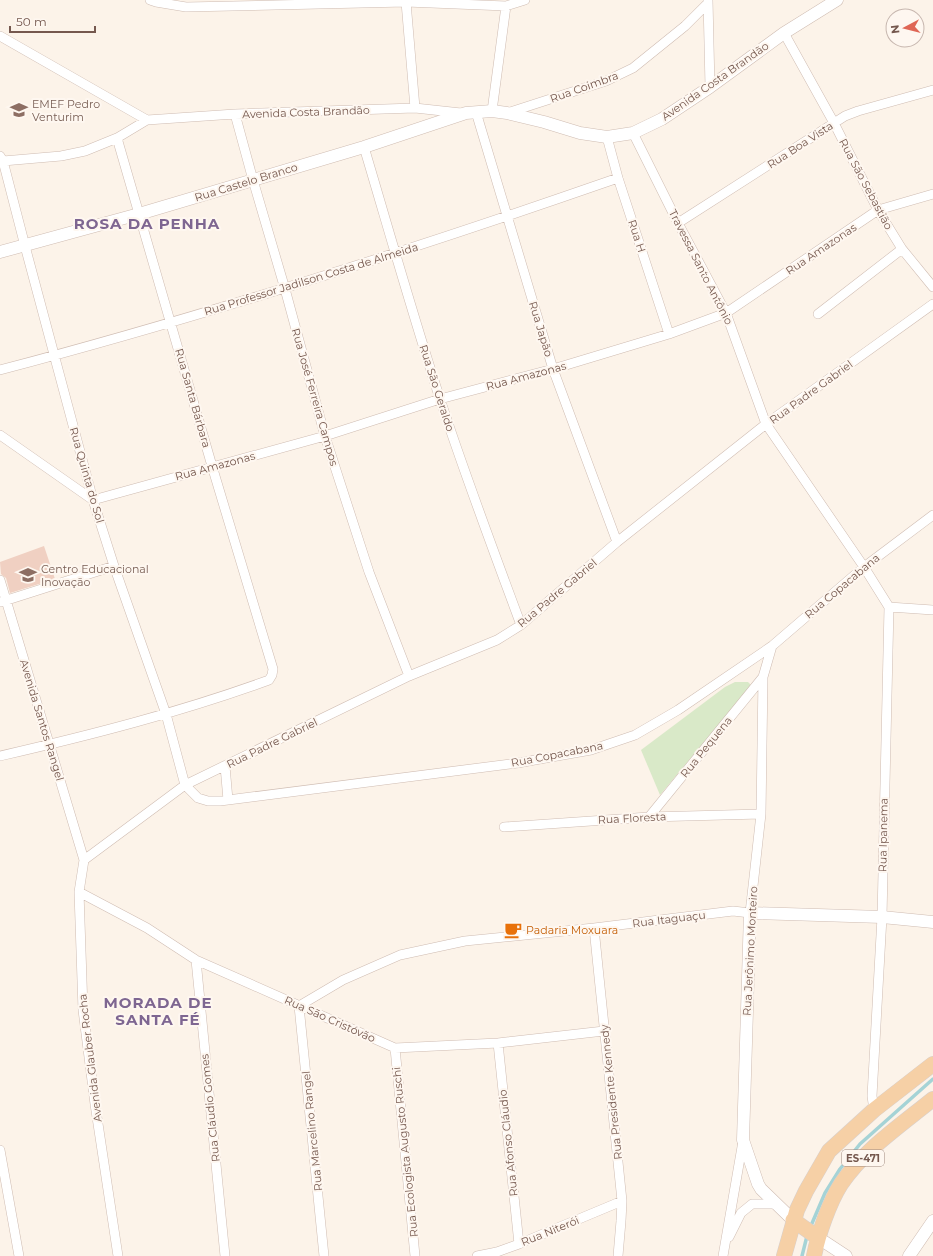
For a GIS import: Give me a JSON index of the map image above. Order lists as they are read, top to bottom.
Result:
{
  "streets": {
    "main road": ["ES-471"],
    "street": [
      "Avenida Costa Brandão",
      "Rua Coimbra",
      "Rua Boa Vista",
      "Rua Castelo Branco",
      "Rua São Sebastião",
      "Rua H",
      "Rua Amazonas",
      "Travessa Santo Antônio",
      "Rua Professor Jadilson Costa de Almeida",
      "Rua Japão",
      "Rua São Geraldo",
      "Rua Padre Gabriel",
      "Rua José Ferreira Campos",
      "Rua Santa Bárbara",
      "Rua Quinta do Sol",
      "Rua Copacabana",
      "Avenida Santos Rangel",
      "Rua Pequena",
      "Rua Floresta",
      "Rua Ipanema",
      "Rua Itaguaçu",
      "Rua Jerônimo Monteiro",
      "Rua São Cristóvão",
      "Avenida Glauber Rocha",
      "Rua Presidente Kennedy",
      "Rua Cláudio Gomes",
      "Rua Marcelino Rangel",
      "Rua Afonso Cláudio",
      "Rua Ecologista Augusto Ruschi",
      "Rua Niterói"
    ]
  },
  "crossings": [
    ["Avenida Costa Brandão", "Rua Coimbra"],
    ["Avenida Costa Brandão", "Rua Castelo Branco"],
    ["Avenida Costa Brandão", "Rua São Sebastião"],
    ["Avenida Costa Brandão", "Rua H"],
    ["Avenida Costa Brandão", "Travessa Santo Antônio"],
    ["Avenida Costa Brandão", "Rua Japão"],
    ["Avenida Costa Brandão", "Rua José Ferreira Campos"],
    ["Rua Boa Vista", "Rua São Sebastião"],
    ["Rua Boa Vista", "Travessa Santo Antônio"],
    ["Rua Castelo Branco", "Rua Japão"],
    ["Rua Castelo Branco", "Rua São Geraldo"],
    ["Rua Castelo Branco", "Rua José Ferreira Campos"],
    ["Rua Castelo Branco", "Rua Santa Bárbara"],
    ["Rua Castelo Branco", "Rua Quinta do Sol"],
    ["Rua São Sebastião", "Rua Amazonas"],
    ["Rua H", "Rua Amazonas"],
    ["Rua H", "Rua Professor Jadilson Costa de Almeida"],
    ["Rua Amazonas", "Travessa Santo Antônio"],
    ["Rua Amazonas", "Rua Japão"],
    ["Rua Amazonas", "Rua São Geraldo"],
    ["Rua Amazonas", "Rua José Ferreira Campos"],
    ["Rua Amazonas", "Rua Santa Bárbara"],
    ["Rua Amazonas", "Rua Quinta do Sol"],
    ["Travessa Santo Antônio", "Rua Padre Gabriel"],
    ["Travessa Santo Antônio", "Rua Copacabana"],
    ["Rua Professor Jadilson Costa de Almeida", "Rua Japão"],
    ["Rua Professor Jadilson Costa de Almeida", "Rua São Geraldo"],
    ["Rua Professor Jadilson Costa de Almeida", "Rua José Ferreira Campos"],
    ["Rua Professor Jadilson Costa de Almeida", "Rua Santa Bárbara"],
    ["Rua Professor Jadilson Costa de Almeida", "Rua Quinta do Sol"],
    ["Rua Japão", "Rua Padre Gabriel"],
    ["Rua São Geraldo", "Rua Padre Gabriel"],
    ["Rua Padre Gabriel", "Rua José Ferreira Campos"],
    ["Rua Padre Gabriel", "Rua Quinta do Sol"],
    ["Rua Padre Gabriel", "Rua Copacabana"],
    ["Rua Padre Gabriel", "Avenida Santos Rangel"],
    ["Rua Padre Gabriel", "Avenida Glauber Rocha"],
    ["Rua Santa Bárbara", "Rua Quinta do Sol"],
    ["Rua Quinta do Sol", "Rua Copacabana"],
    ["Rua Copacabana", "Rua Jerônimo Monteiro"],
    ["Avenida Santos Rangel", "Avenida Glauber Rocha"],
    ["Rua Pequena", "Rua Floresta"],
    ["Rua Pequena", "Rua Jerônimo Monteiro"],
    ["Rua Floresta", "Rua Jerônimo Monteiro"],
    ["Rua Ipanema", "Rua Itaguaçu"],
    ["Rua Ipanema", "ES-471"],
    ["Rua Itaguaçu", "Rua Jerônimo Monteiro"],
    ["Rua Itaguaçu", "Rua São Cristóvão"],
    ["Rua Itaguaçu", "Rua Presidente Kennedy"],
    ["Rua Itaguaçu", "Rua Marcelino Rangel"],
    ["Rua São Cristóvão", "Avenida Glauber Rocha"],
    ["Rua São Cristóvão", "Rua Presidente Kennedy"],
    ["Rua São Cristóvão", "Rua Cláudio Gomes"],
    ["Rua São Cristóvão", "Rua Marcelino Rangel"],
    ["Rua São Cristóvão", "Rua Afonso Cláudio"],
    ["Rua São Cristóvão", "Rua Ecologista Augusto Ruschi"],
    ["Rua Presidente Kennedy", "Rua Niterói"],
    ["Rua Afonso Cláudio", "Rua Niterói"]
  ],
  "districts": ["ROSA DA PENHA", "MORADA DE SANTA FÉ"],
  "places": {
    "school or university": ["EMEF Pedro Venturim", "Centro Educacional Inovação"],
    "cafe": ["Padaria Moxuara"]
  },
  "scale_bar": "50 m",
  "north": "left"
}
